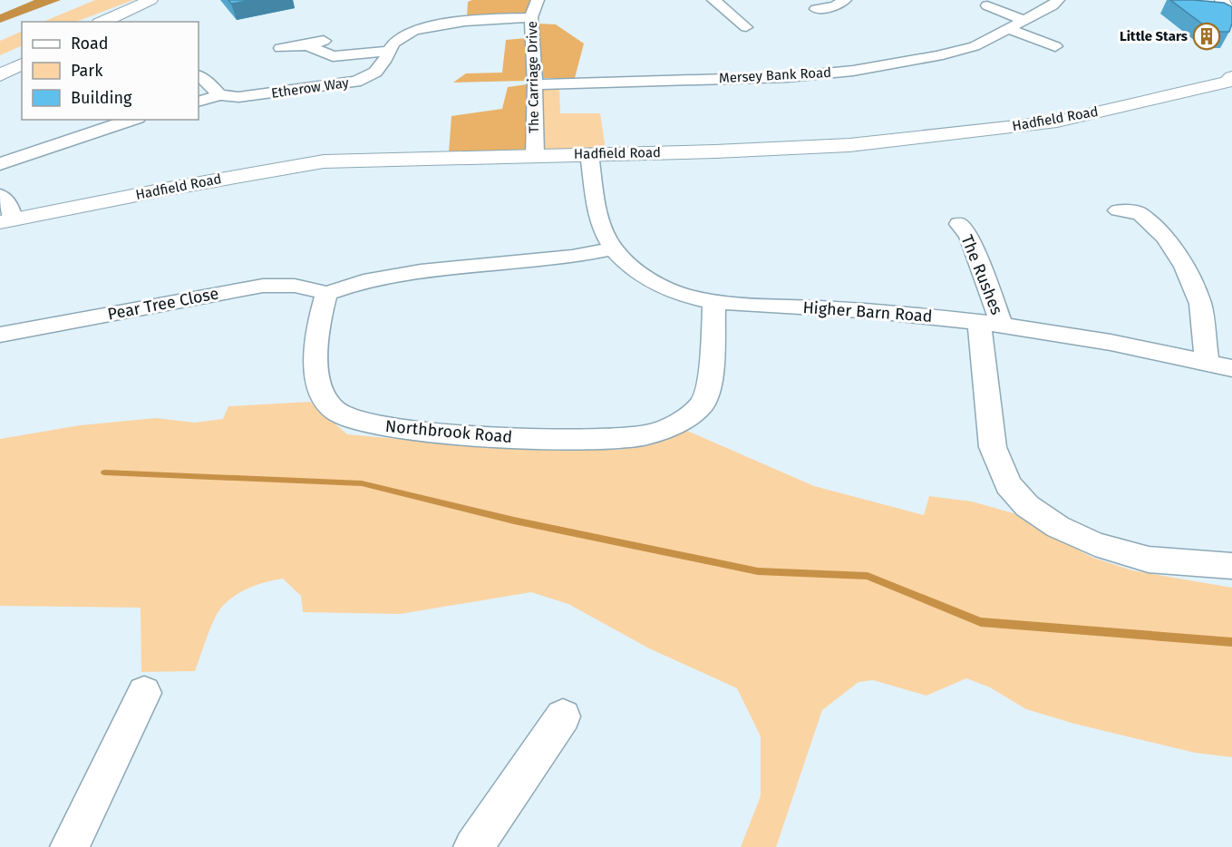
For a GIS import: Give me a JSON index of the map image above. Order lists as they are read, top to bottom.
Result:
{
  "streets": {
    "street": [
      "Mersey Bank Road",
      "The Carriage Drive",
      "Etherow Way",
      "Hadfield Road",
      "The Rushes",
      "Pear Tree Close",
      "Higher Barn Road",
      "Northbrook Road"
    ]
  },
  "crossings": [
    ["Mersey Bank Road", "The Carriage Drive"],
    ["The Carriage Drive", "Etherow Way"],
    ["The Carriage Drive", "Hadfield Road"],
    ["Hadfield Road", "Higher Barn Road"],
    ["The Rushes", "Higher Barn Road"],
    ["Pear Tree Close", "Northbrook Road"],
    ["Higher Barn Road", "Northbrook Road"]
  ],
  "places": {
    "building": ["Little Stars"]
  },
  "legend": ["Road", "Park", "Building"]
}
